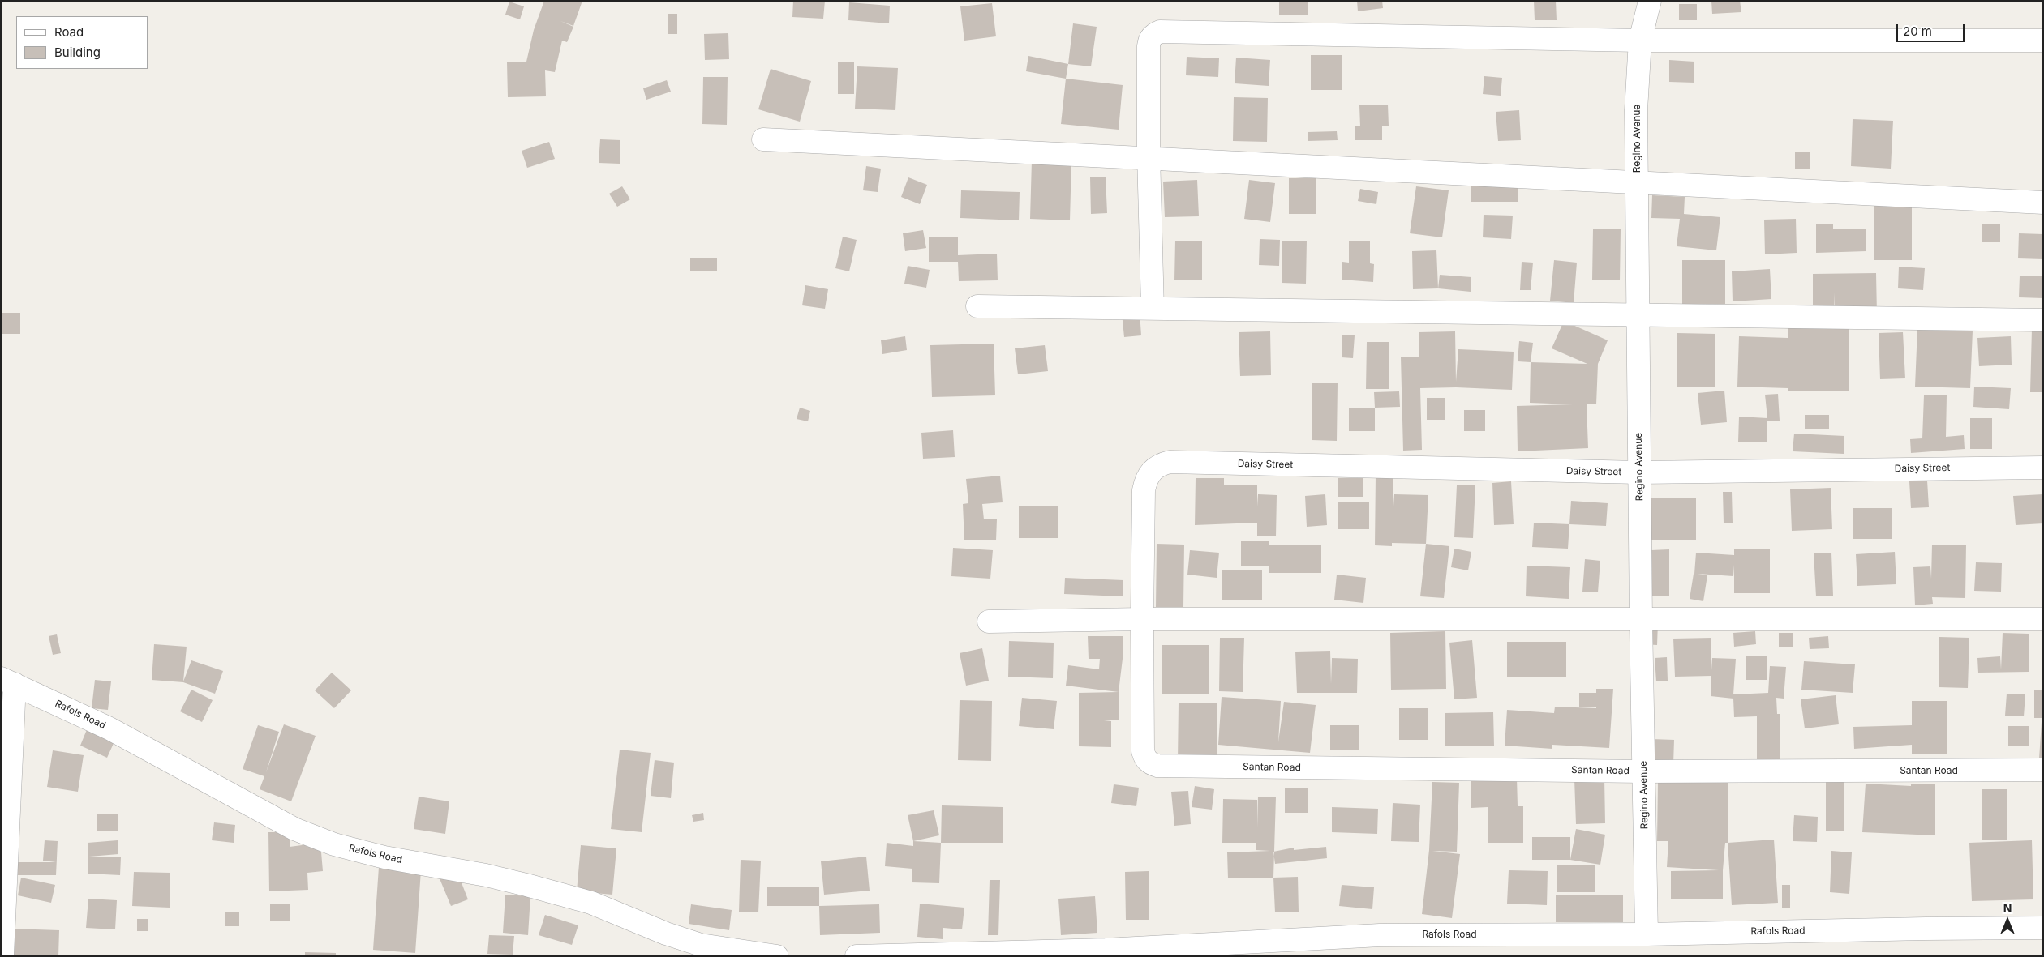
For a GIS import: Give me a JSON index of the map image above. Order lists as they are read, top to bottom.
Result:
{
  "streets": {
    "street": [
      "Regino Avenue",
      "Daisy Street",
      "Rafols Road",
      "Santan Road"
    ]
  },
  "crossings": [
    ["Regino Avenue", "Daisy Street"],
    ["Regino Avenue", "Rafols Road"],
    ["Regino Avenue", "Santan Road"],
    ["Daisy Street", "Santan Road"]
  ],
  "legend": ["Road", "Building"],
  "scale_bar": "20 m",
  "north": "top"
}
